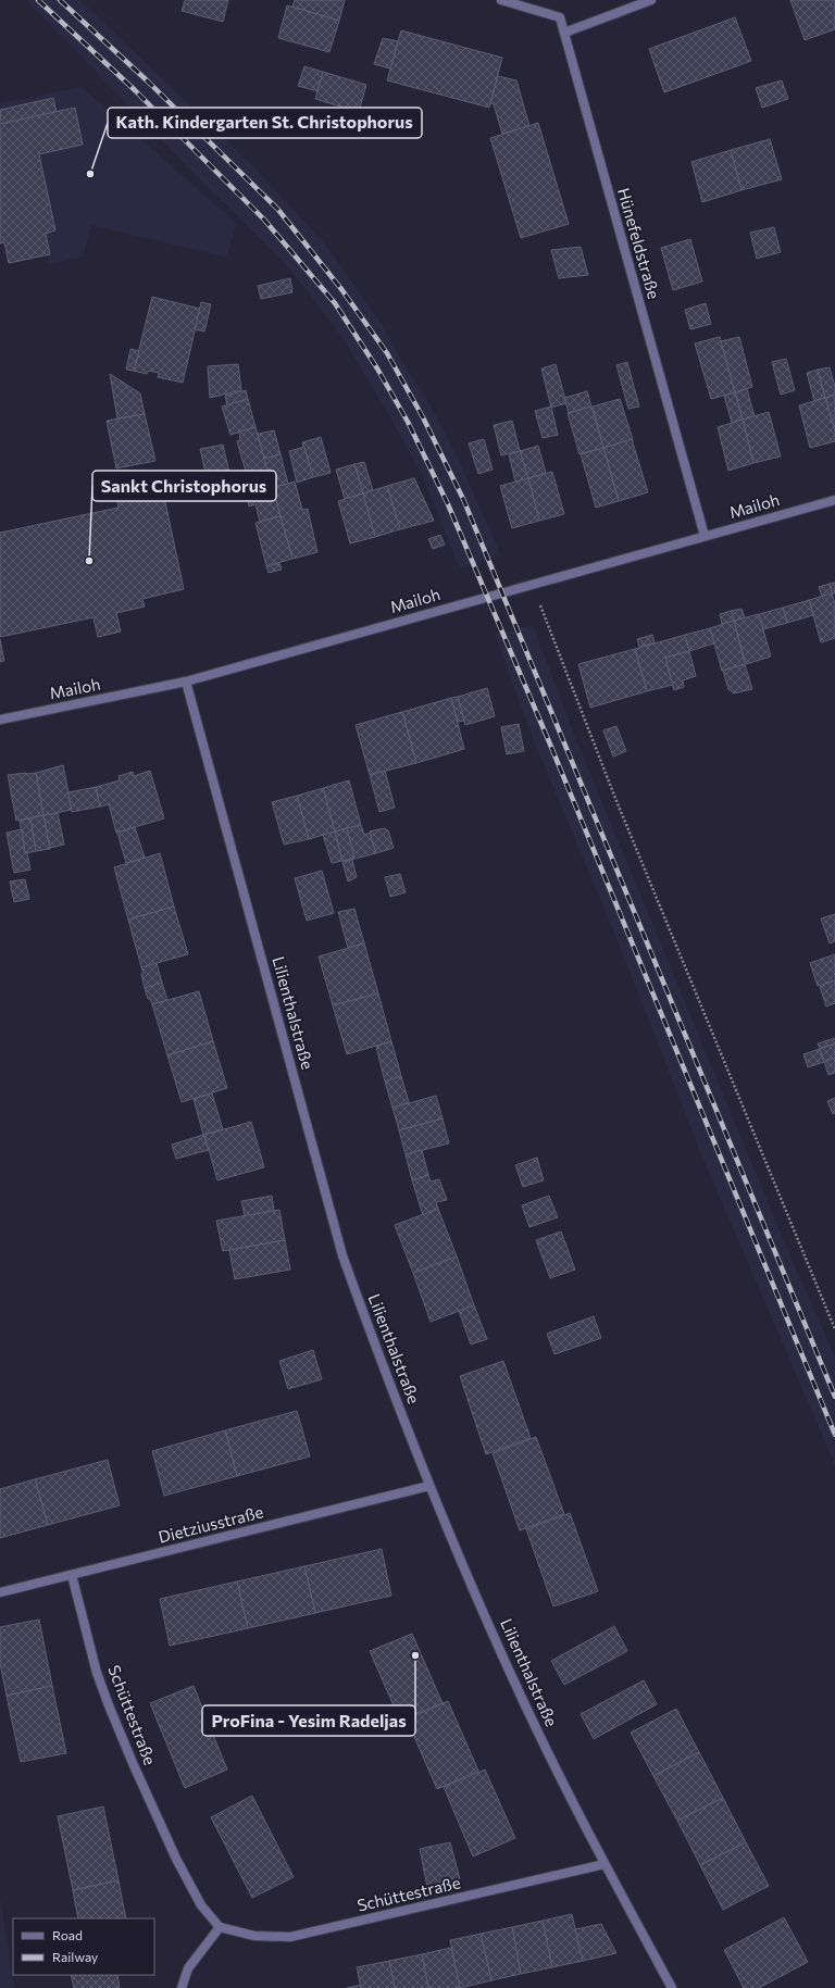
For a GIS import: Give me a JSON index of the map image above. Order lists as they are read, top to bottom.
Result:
{
  "streets": {
    "street": [
      "Hünefeldstraße",
      "Mailoh",
      "Lilienthalstraße",
      "Dietziusstraße",
      "Schüttestraße"
    ]
  },
  "crossings": [
    ["Hünefeldstraße", "Mailoh"],
    ["Mailoh", "Lilienthalstraße"],
    ["Lilienthalstraße", "Dietziusstraße"],
    ["Lilienthalstraße", "Schüttestraße"],
    ["Dietziusstraße", "Schüttestraße"]
  ],
  "places": ["Kath. Kindergarten St. Christophorus", "Sankt Christophorus", "ProFina - Yesim Radeljas"],
  "legend": ["Road", "Railway"]
}
